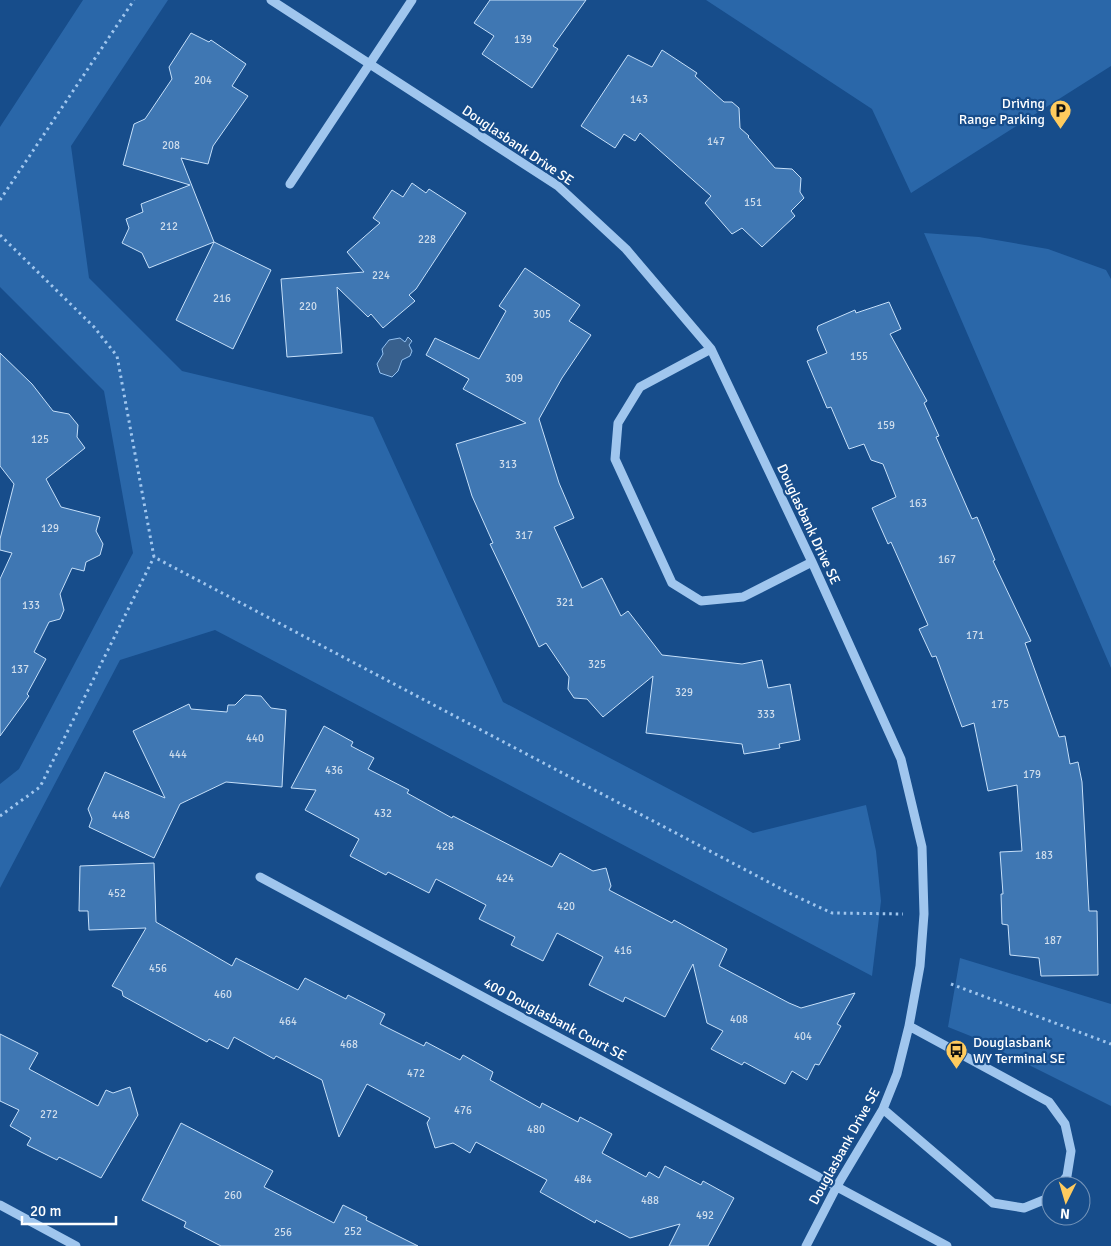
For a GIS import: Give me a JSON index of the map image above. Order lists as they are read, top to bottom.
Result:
{
  "streets": {
    "street": ["Douglasbank Drive SE", "400 Douglasbank Court SE"]
  },
  "crossings": [
    ["Douglasbank Drive SE", "400 Douglasbank Court SE"]
  ],
  "places": {
    "parking": ["Driving Range Parking"],
    "bus stop": ["Douglasbank WY Terminal SE"]
  },
  "house_numbers": [
    "139",
    "204",
    "143",
    "147",
    "208",
    "151",
    "212",
    "228",
    "224",
    "216",
    "220",
    "305",
    "155",
    "309",
    "159",
    "125",
    "313",
    "163",
    "129",
    "317",
    "167",
    "321",
    "133",
    "171",
    "325",
    "137",
    "329",
    "175",
    "333",
    "440",
    "444",
    "436",
    "179",
    "432",
    "448",
    "428",
    "183",
    "424",
    "452",
    "420",
    "187",
    "416",
    "456",
    "460",
    "408",
    "464",
    "404",
    "468",
    "472",
    "476",
    "272",
    "480",
    "484",
    "260",
    "488",
    "492",
    "252",
    "256"
  ],
  "scale_bar": "20 m",
  "north": "bottom"
}
